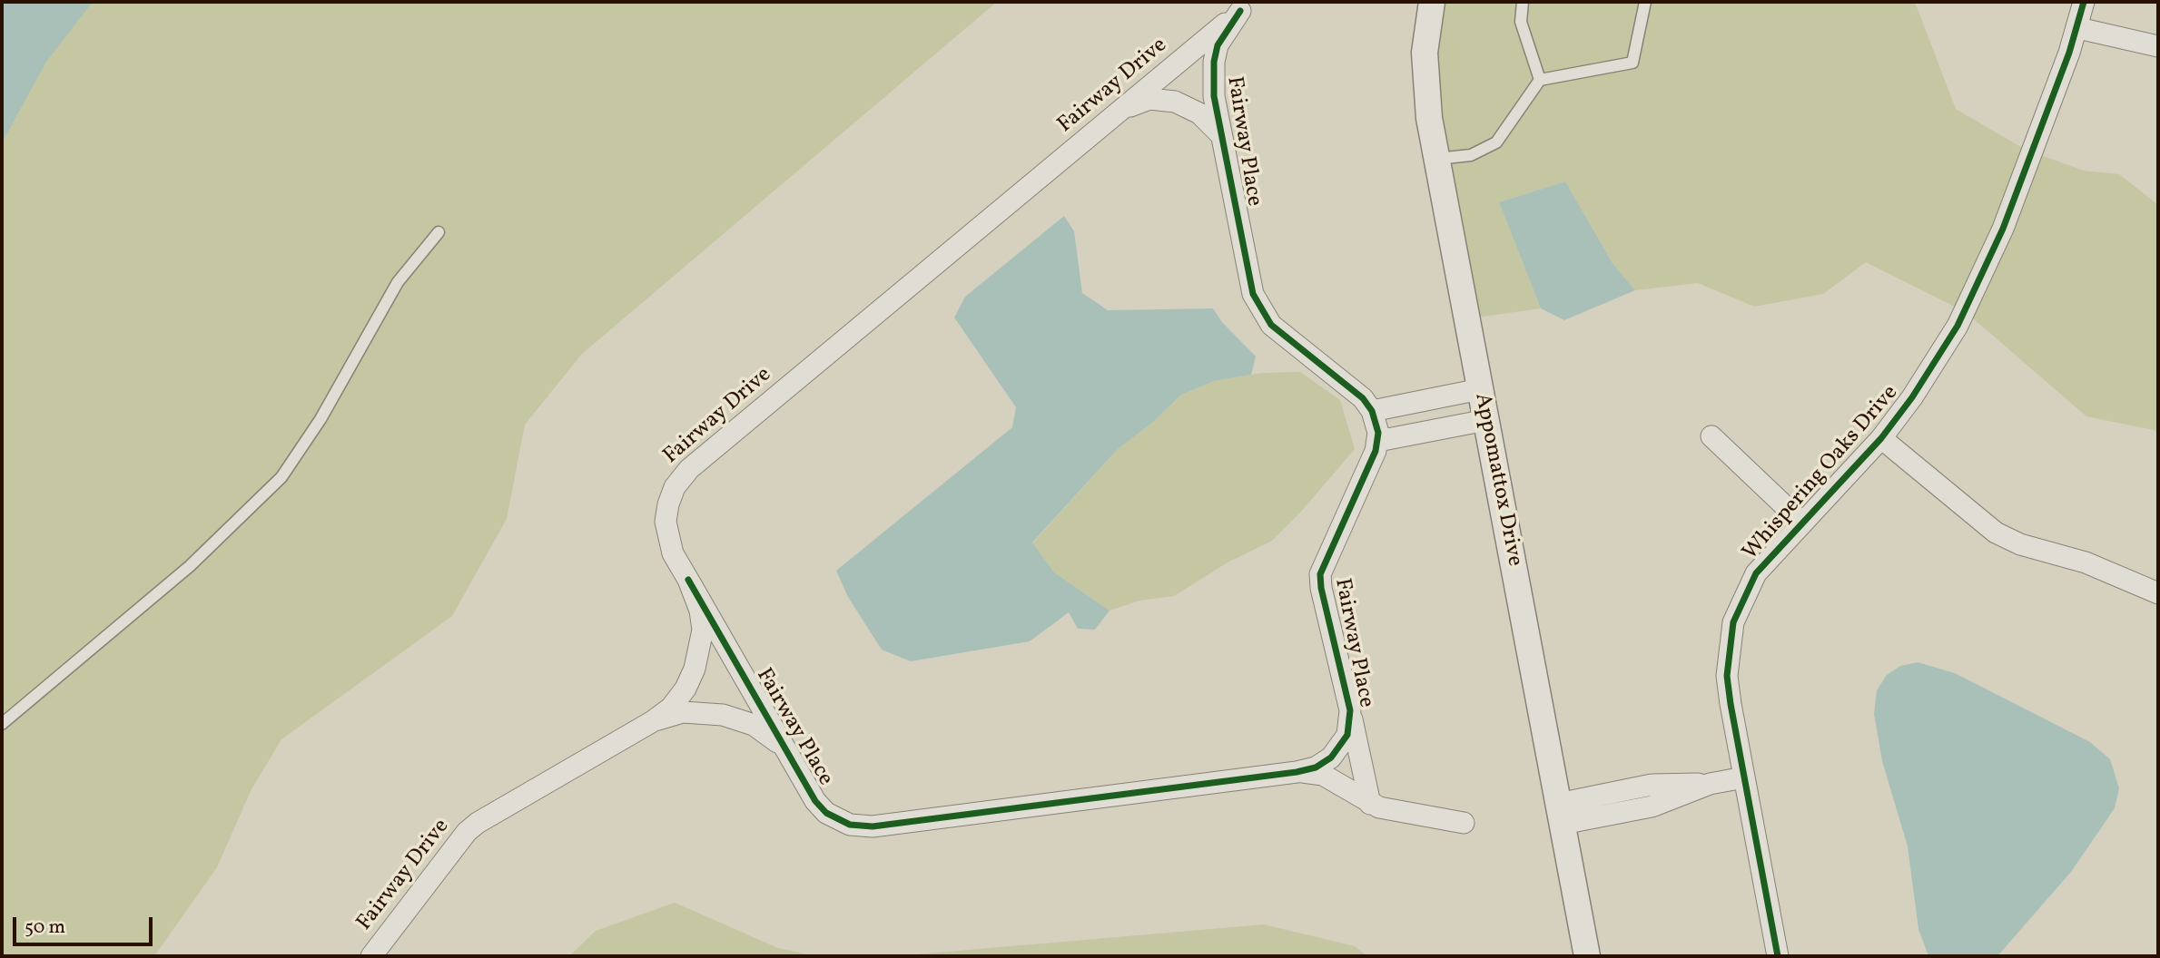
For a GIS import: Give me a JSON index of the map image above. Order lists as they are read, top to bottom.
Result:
{
  "streets": {
    "street": [
      "Fairway Drive",
      "Fairway Place",
      "Whispering Oaks Drive",
      "Appomattox Drive"
    ]
  },
  "crossings": [
    ["Fairway Drive", "Fairway Place"]
  ],
  "scale_bar": "50 m"
}
